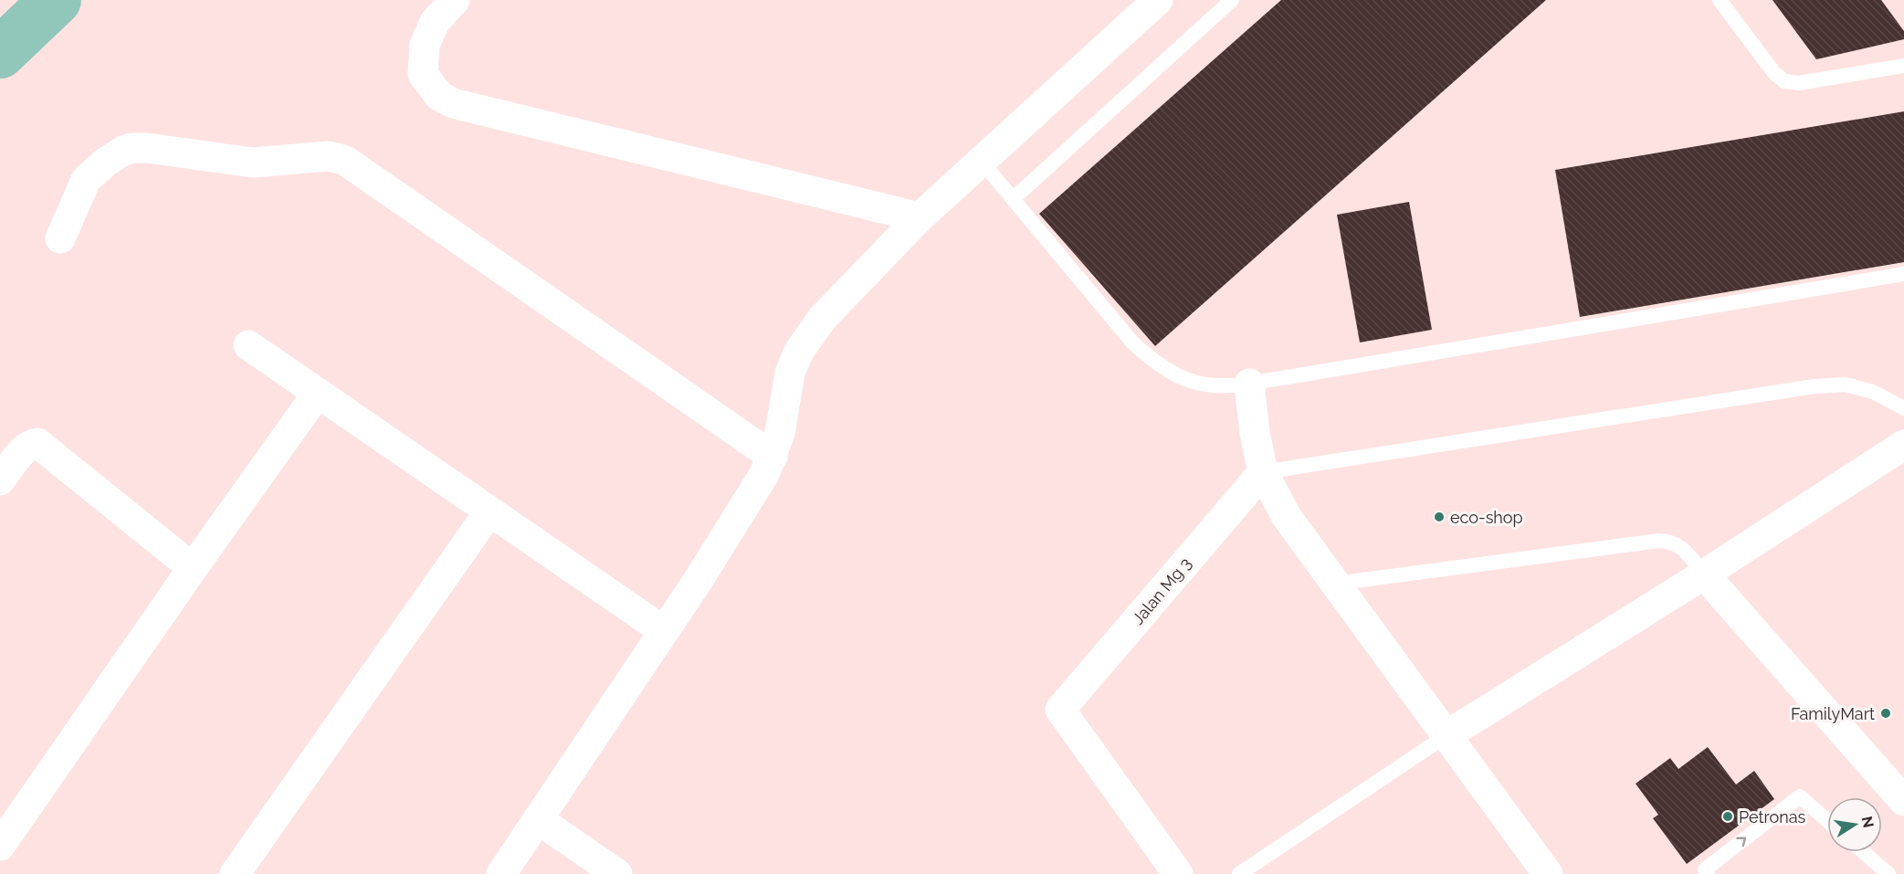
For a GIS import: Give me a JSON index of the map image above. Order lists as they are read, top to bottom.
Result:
{
  "streets": {
    "street": ["Jalan Mg 3"]
  },
  "places": ["eco-shop", "FamilyMart", "Petronas"],
  "north": "right"
}
